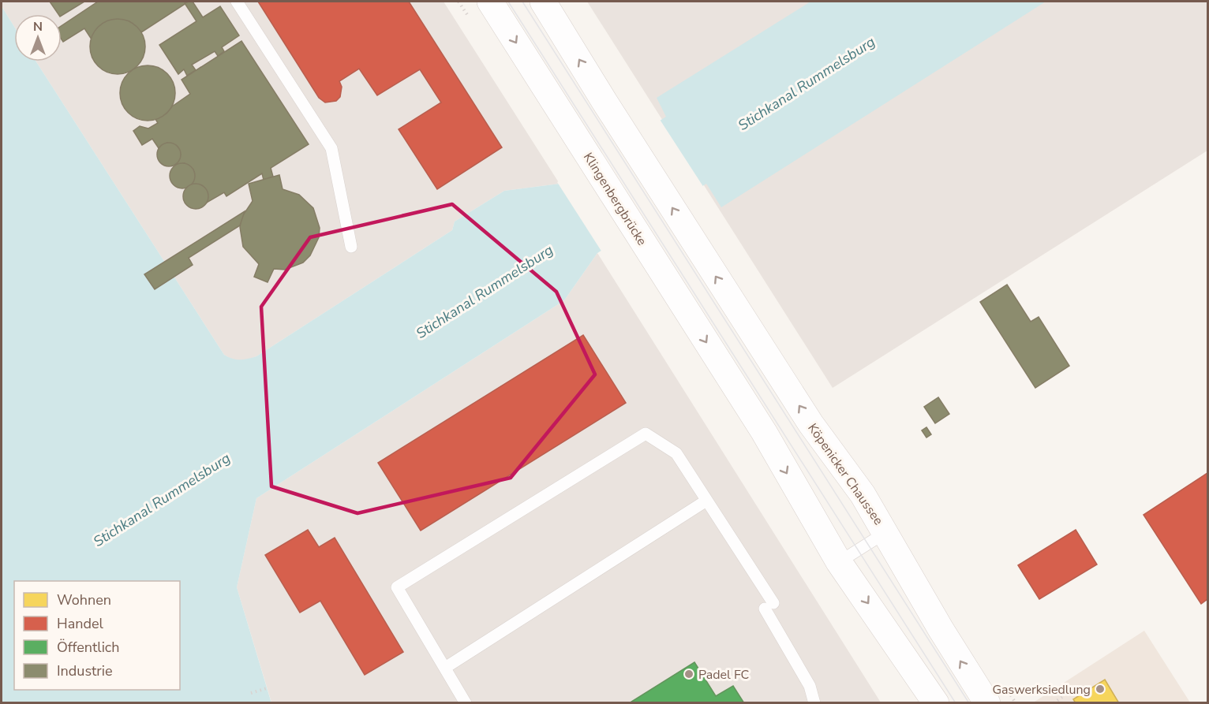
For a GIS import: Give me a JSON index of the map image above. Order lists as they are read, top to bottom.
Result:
{
  "streets": {
    "main road": ["Klingenbergbrücke", "Köpenicker Chaussee"]
  },
  "one_way": ["Klingenbergbrücke", "Köpenicker Chaussee"],
  "water": ["Stichkanal Rummelsburg"],
  "places": ["Padel FC", "Gaswerksiedlung"],
  "legend": [
    "Wohnen",
    "Handel",
    "Öffentlich",
    "Industrie"
  ],
  "north": "top"
}
